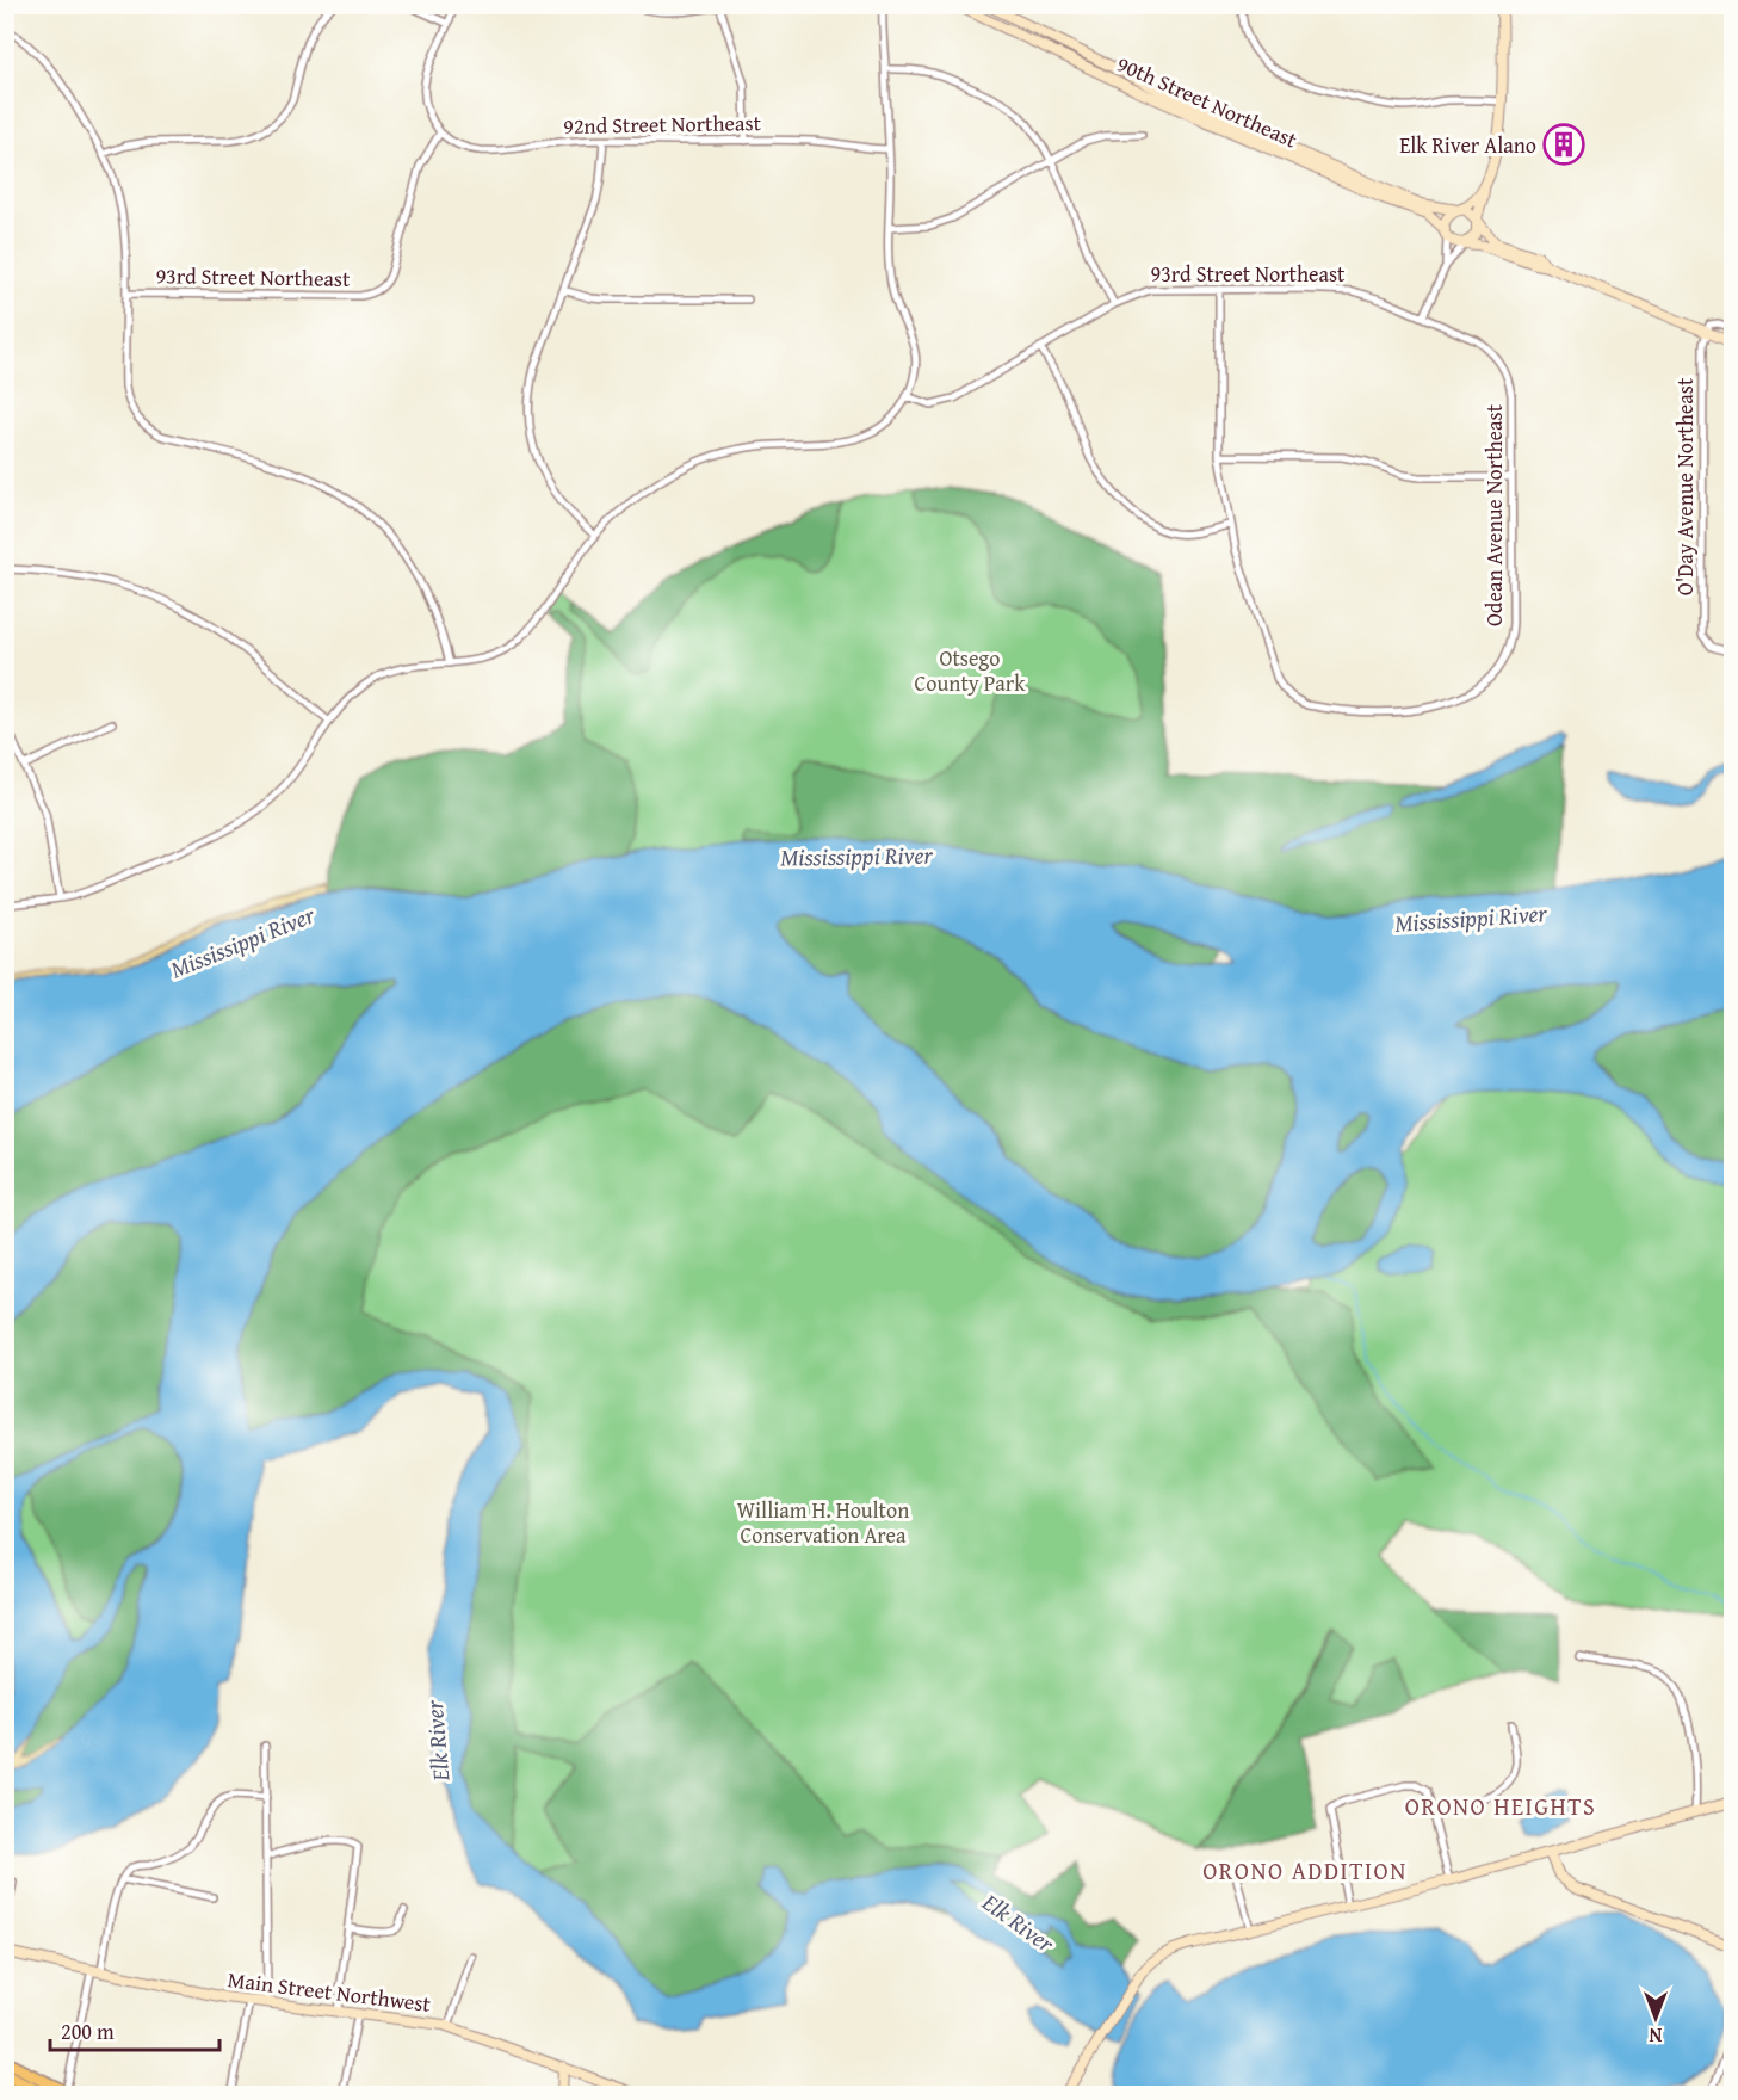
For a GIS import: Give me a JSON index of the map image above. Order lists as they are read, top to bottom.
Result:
{
  "streets": {
    "street": [
      "90th Street Northeast",
      "92nd Street Northeast",
      "93rd Street Northeast",
      "O'Day Avenue Northeast",
      "Odean Avenue Northeast",
      "Main Street Northwest"
    ]
  },
  "crossings": [
    ["92nd Street Northeast", "93rd Street Northeast"],
    ["93rd Street Northeast", "Odean Avenue Northeast"]
  ],
  "districts": ["ORONO HEIGHTS", "ORONO ADDITION"],
  "water": ["Mississippi River", "Elk River"],
  "parks": ["Otsego County Park", "William H. Houlton Conservation Area"],
  "places": {
    "building": ["Elk River Alano"]
  },
  "scale_bar": "200 m",
  "north": "bottom"
}
